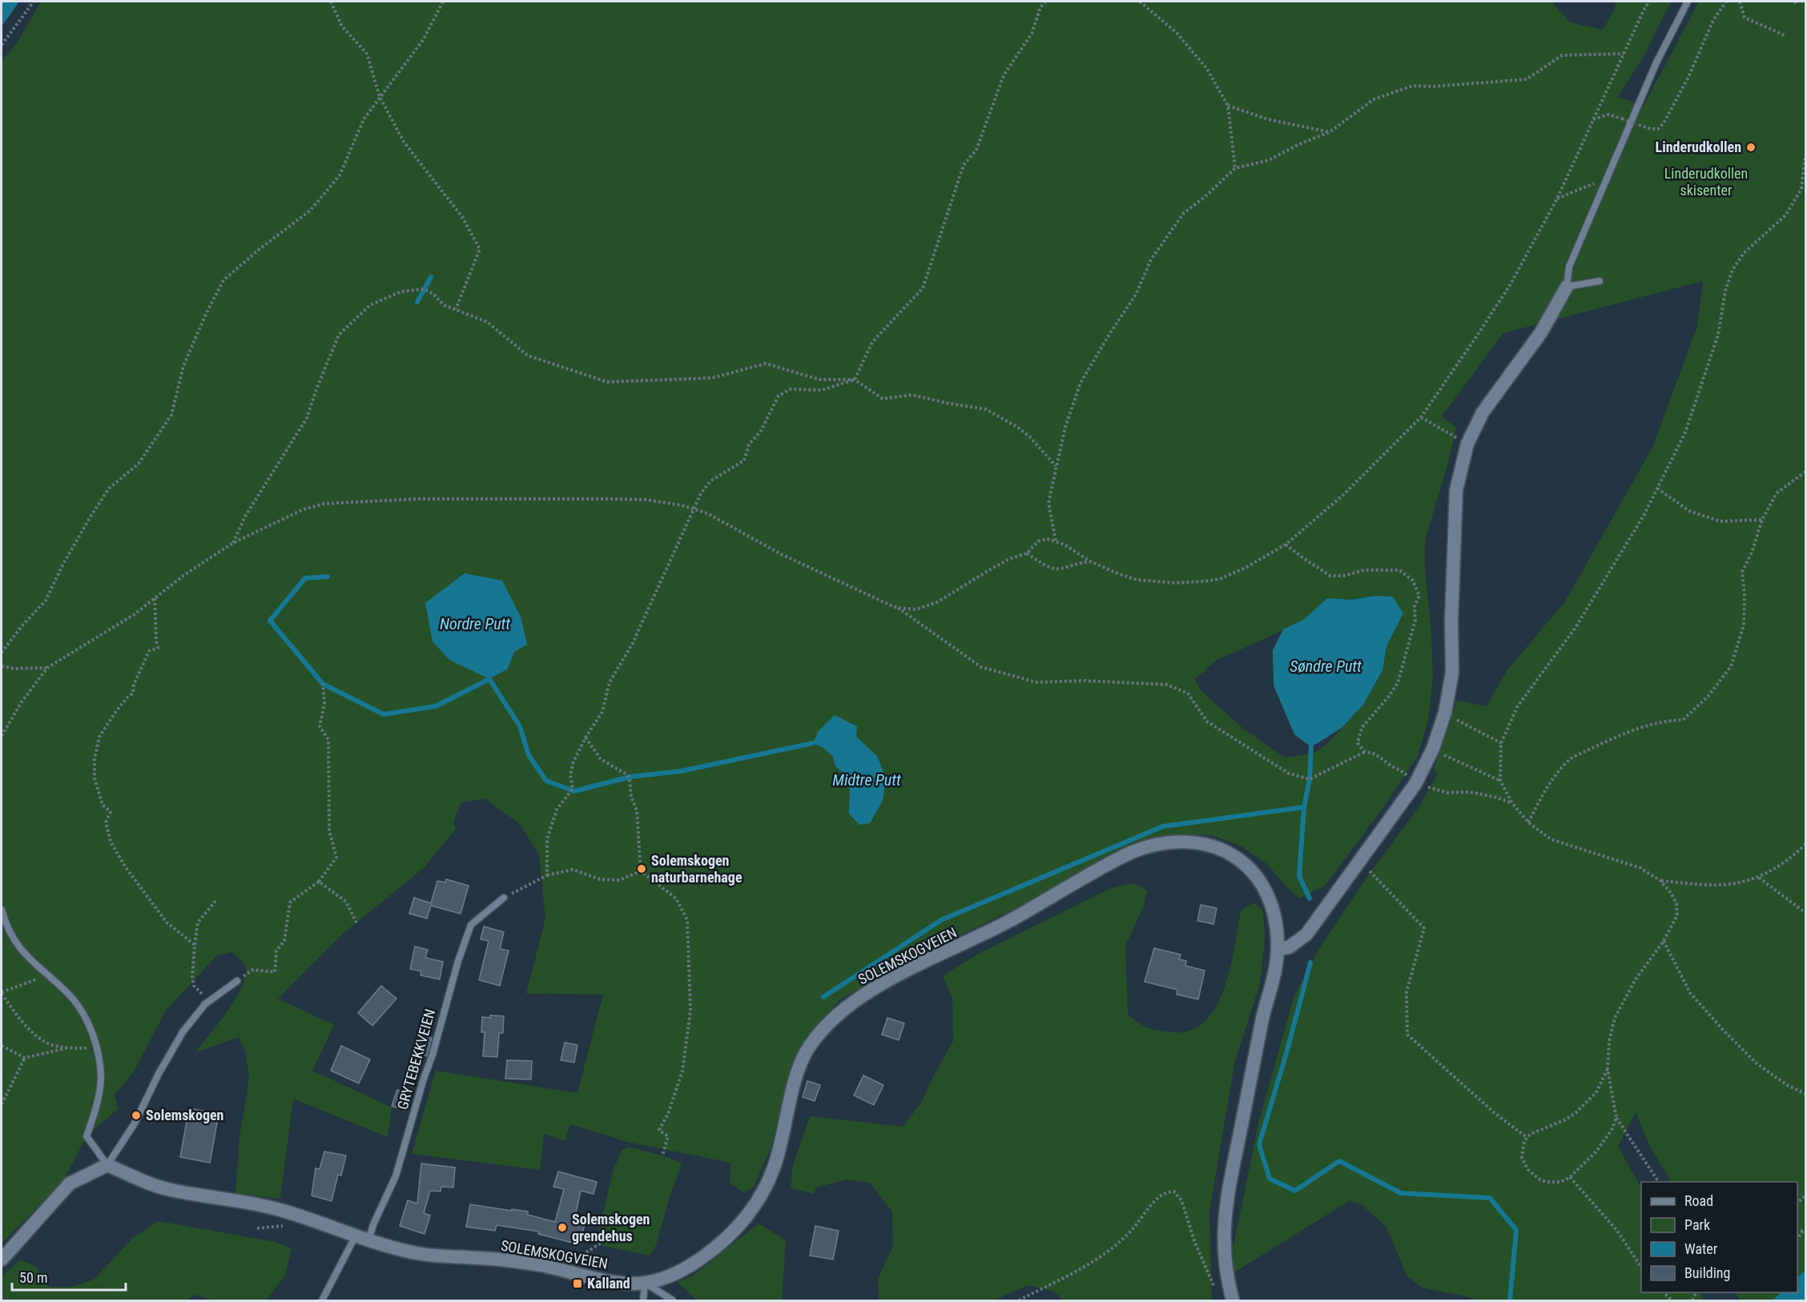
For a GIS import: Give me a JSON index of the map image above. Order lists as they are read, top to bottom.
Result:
{
  "streets": {
    "street": ["SOLEMSKOGVEIEN"],
    "lane": ["GRYTEBEKKVEIEN"]
  },
  "crossings": [
    ["SOLEMSKOGVEIEN", "GRYTEBEKKVEIEN"]
  ],
  "water": ["Nordre Putt", "Søndre Putt", "Midtre Putt"],
  "parks": ["Linderudkollen skisenter"],
  "places": {
    "other": [
      "Linderudkollen",
      "Solemskogen naturbarnehage",
      "Solemskogen",
      "Solemskogen grendehus"
    ],
    "transit": ["Kalland"]
  },
  "legend": [
    "Road",
    "Park",
    "Water",
    "Building"
  ],
  "scale_bar": "50 m"
}
